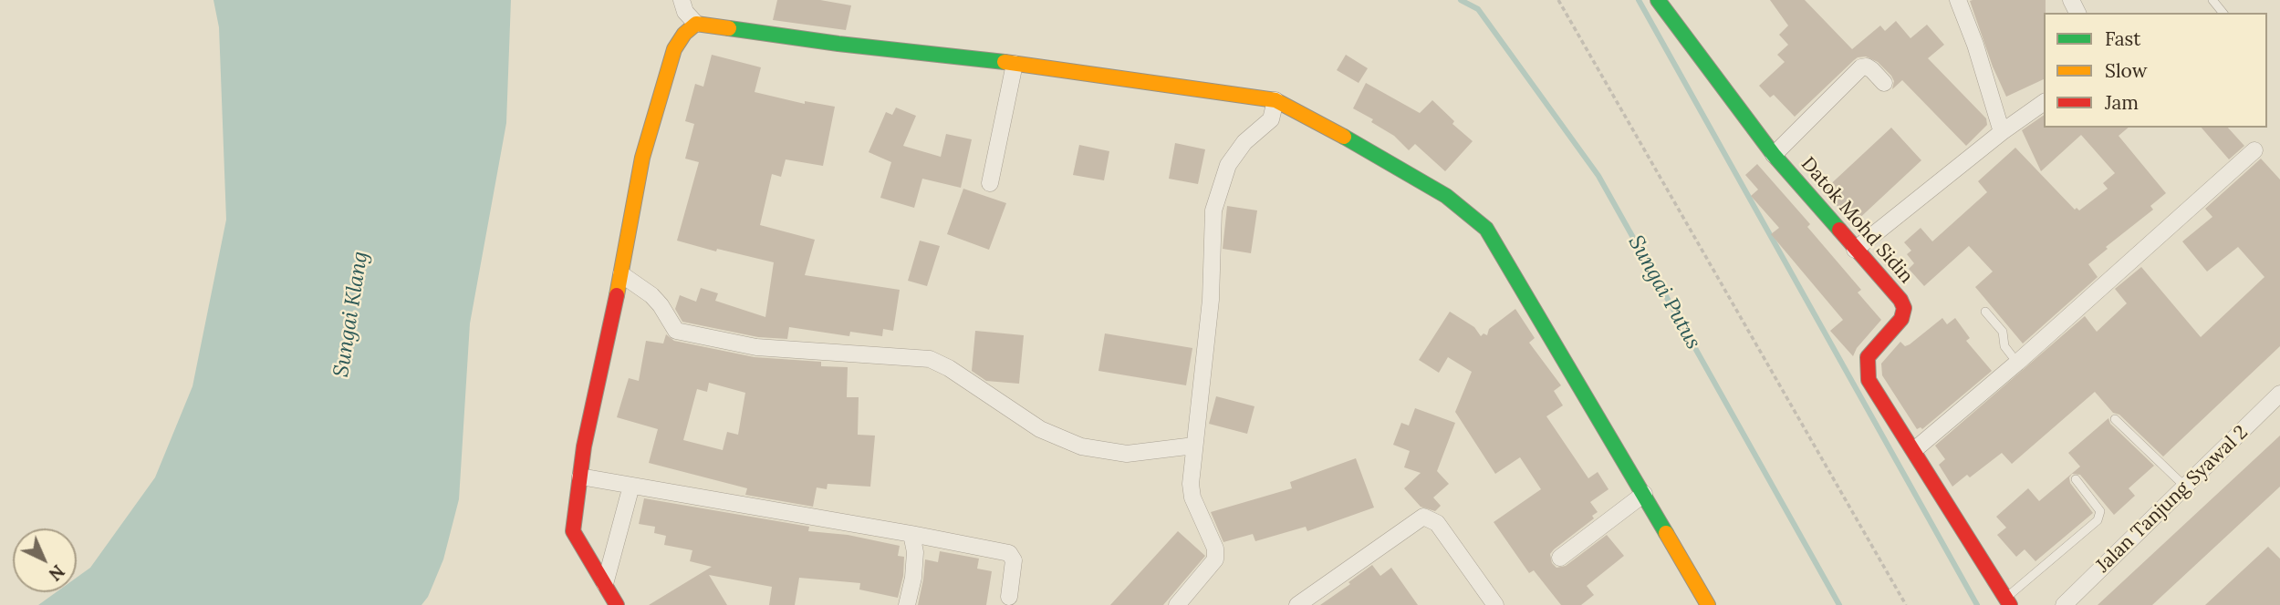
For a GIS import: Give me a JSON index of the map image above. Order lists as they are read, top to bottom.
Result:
{
  "streets": {
    "street": ["Datok Mohd Sidin", "Jalan Tanjung Syawal 2"]
  },
  "water": ["Sungai Putus", "Sungai Klang"],
  "legend": ["Fast", "Slow", "Jam"],
  "north": "bottom right"
}
